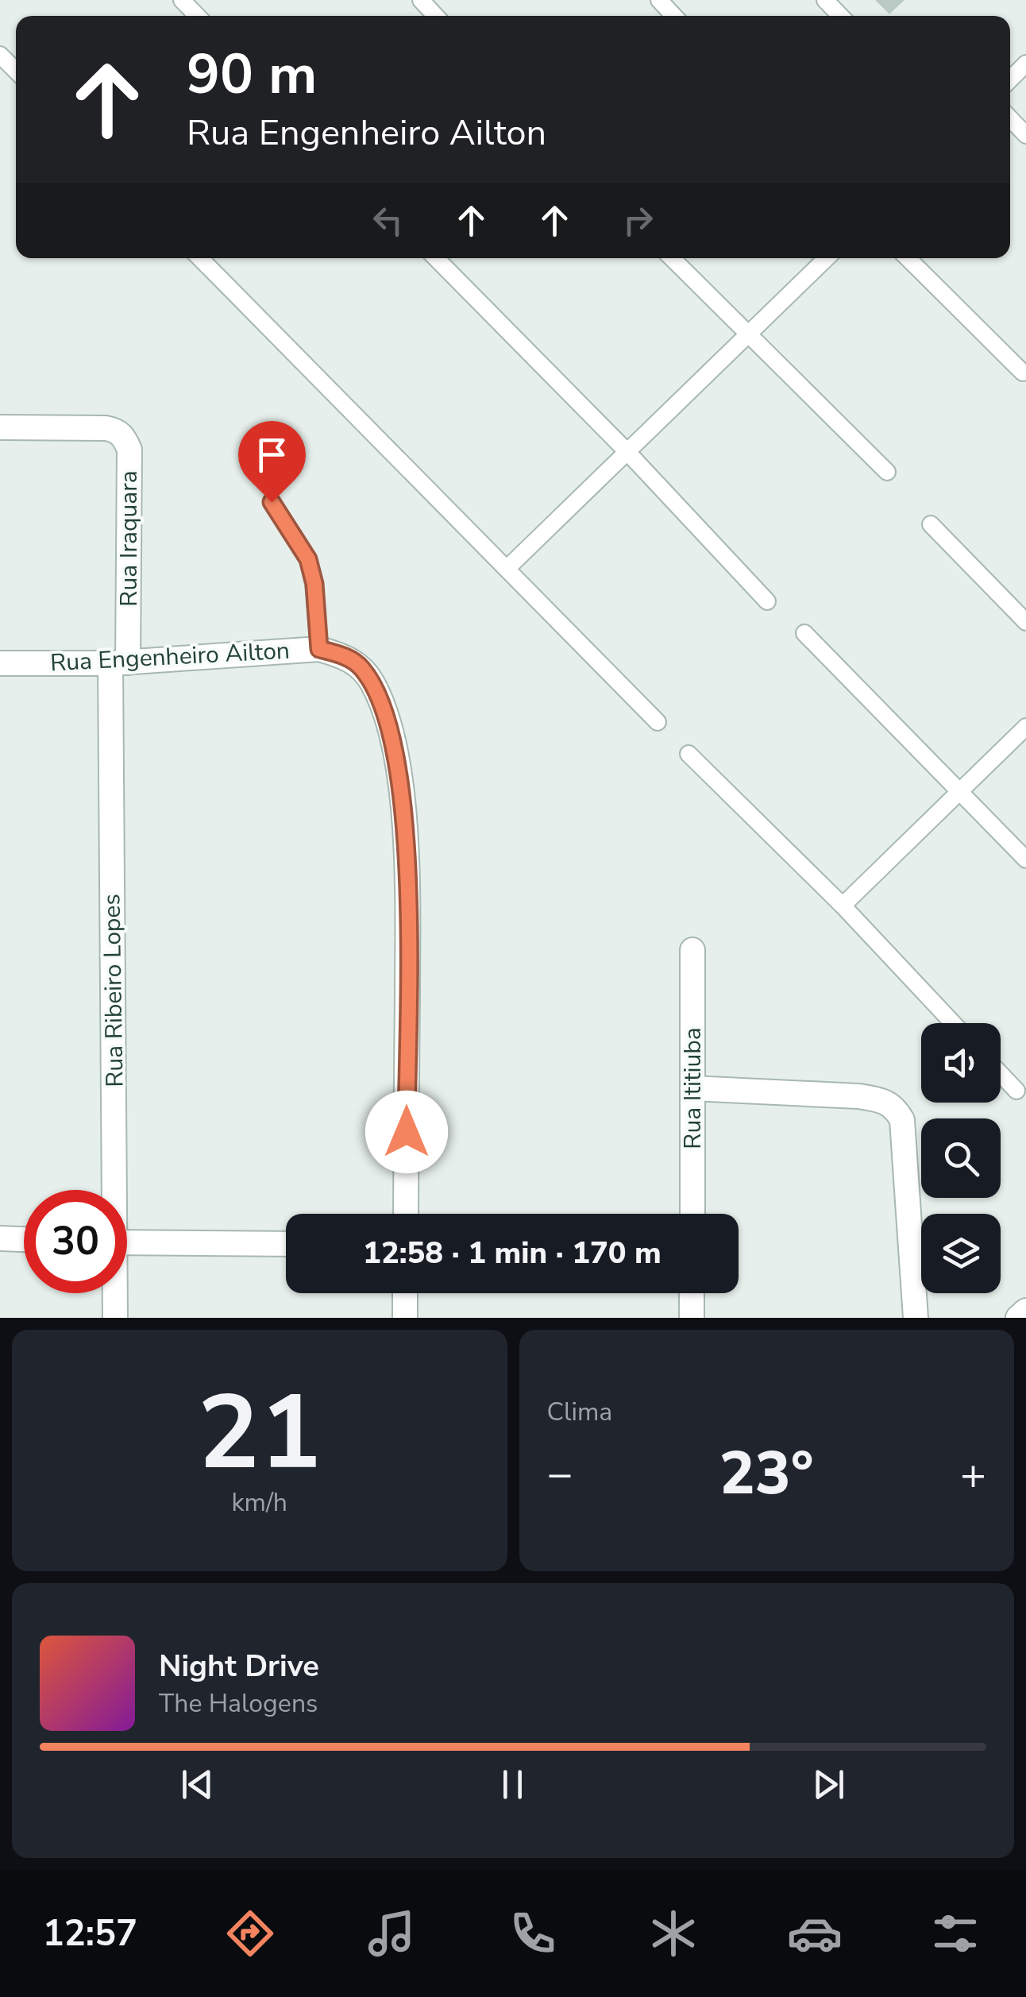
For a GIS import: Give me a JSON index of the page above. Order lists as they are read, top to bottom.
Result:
{
  "streets": {
    "street": [
      "Rua Iraquara",
      "Rua Engenheiro Ailton",
      "Rua Ribeiro Lopes",
      "Rua Ititiuba"
    ]
  },
  "crossings": [
    ["Rua Iraquara", "Rua Engenheiro Ailton"],
    ["Rua Iraquara", "Rua Ribeiro Lopes"],
    ["Rua Engenheiro Ailton", "Rua Ribeiro Lopes"]
  ],
  "page": {
    "turn": ["90 m", "Rua Engenheiro Ailton"],
    "limit": "30",
    "trip": "12:58 · 1 min · 170 m",
    "tile": [
      ["21", "km/h"],
      "Clima"
    ],
    "heat": ["−", "23°", "+"],
    "song": ["Night Drive", "The Halogens"],
    "tabs": "12:57"
  }
}
